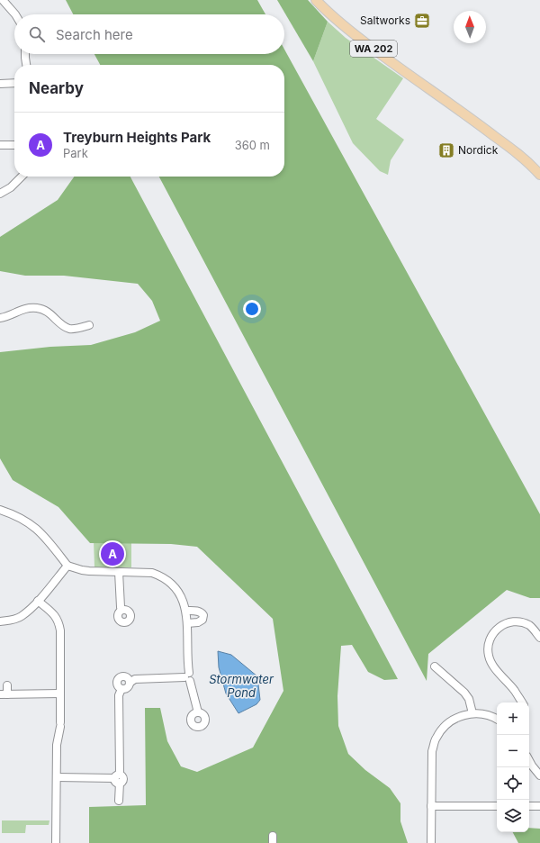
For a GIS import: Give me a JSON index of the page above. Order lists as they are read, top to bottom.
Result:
{
  "streets": {
    "main road": ["WA 202"]
  },
  "water": ["Stormwater Pond"],
  "places": {
    "office": ["Saltworks"],
    "building": ["Nordick"]
  },
  "north": "top",
  "page": {
    "search": "Search here",
    "heading": "Nearby",
    "list": [
      {
        "mark": "A",
        "name": "Treyburn Heights Park",
        "note": "Park",
        "value": "360 m"
      }
    ],
    "pins": "A",
    "map_buttons": ["+", "−"]
  }
}
